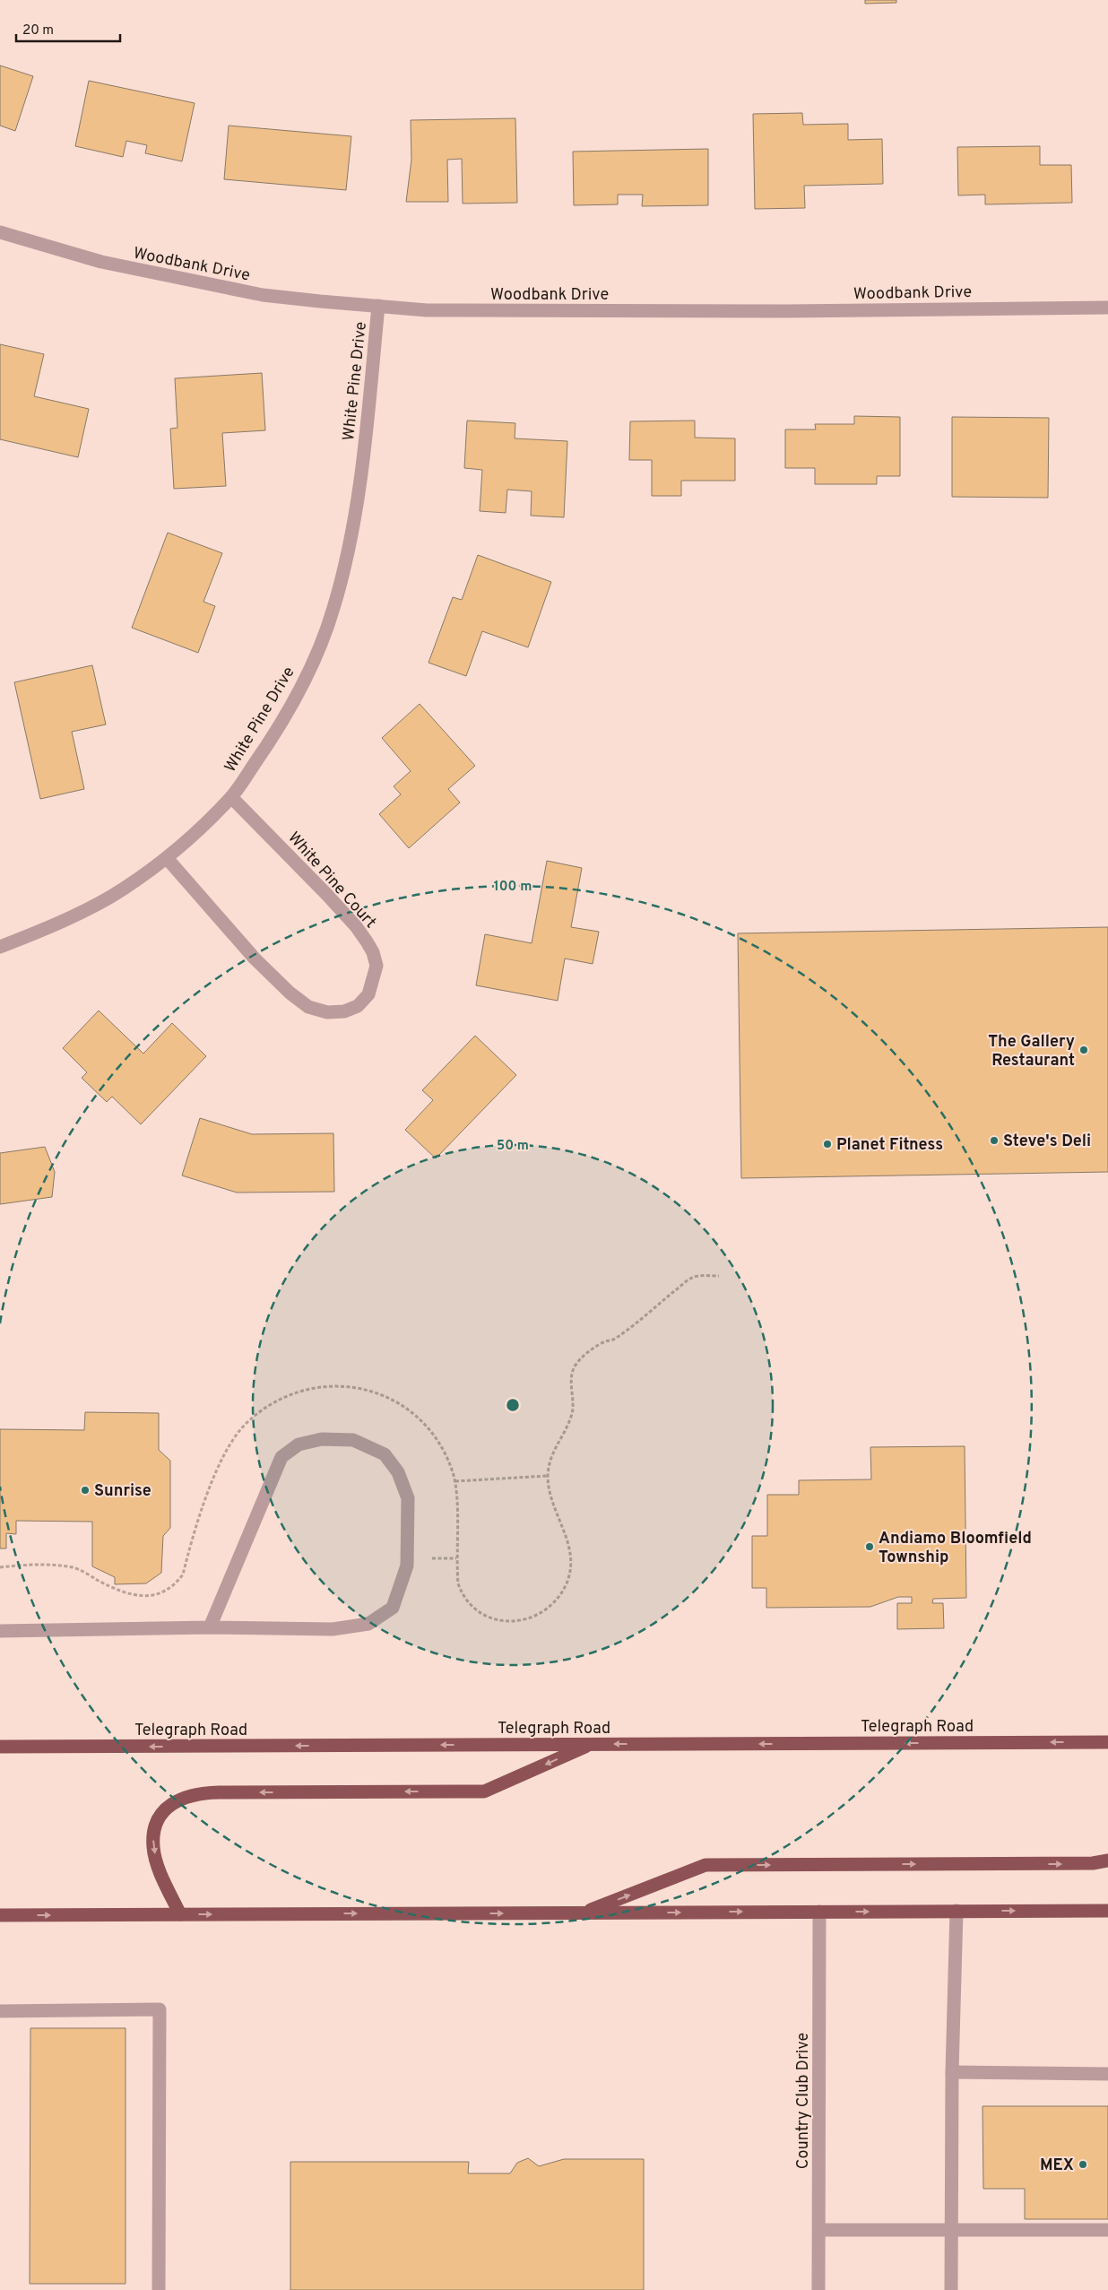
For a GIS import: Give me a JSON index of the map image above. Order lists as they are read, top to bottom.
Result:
{
  "streets": {
    "highway": ["Telegraph Road"],
    "street": [
      "Woodbank Drive",
      "White Pine Drive",
      "White Pine Court",
      "Country Club Drive"
    ]
  },
  "crossings": [
    ["Woodbank Drive", "White Pine Drive"],
    ["White Pine Drive", "White Pine Court"]
  ],
  "one_way": ["Telegraph Road"],
  "places": [
    "The Gallery Restaurant",
    "Steve's Deli",
    "Planet Fitness",
    "Sunrise",
    "Andiamo Bloomfield Township",
    "MEX"
  ],
  "scale_bar": "20 m",
  "rings": ["100 m", "50 m"]
}
